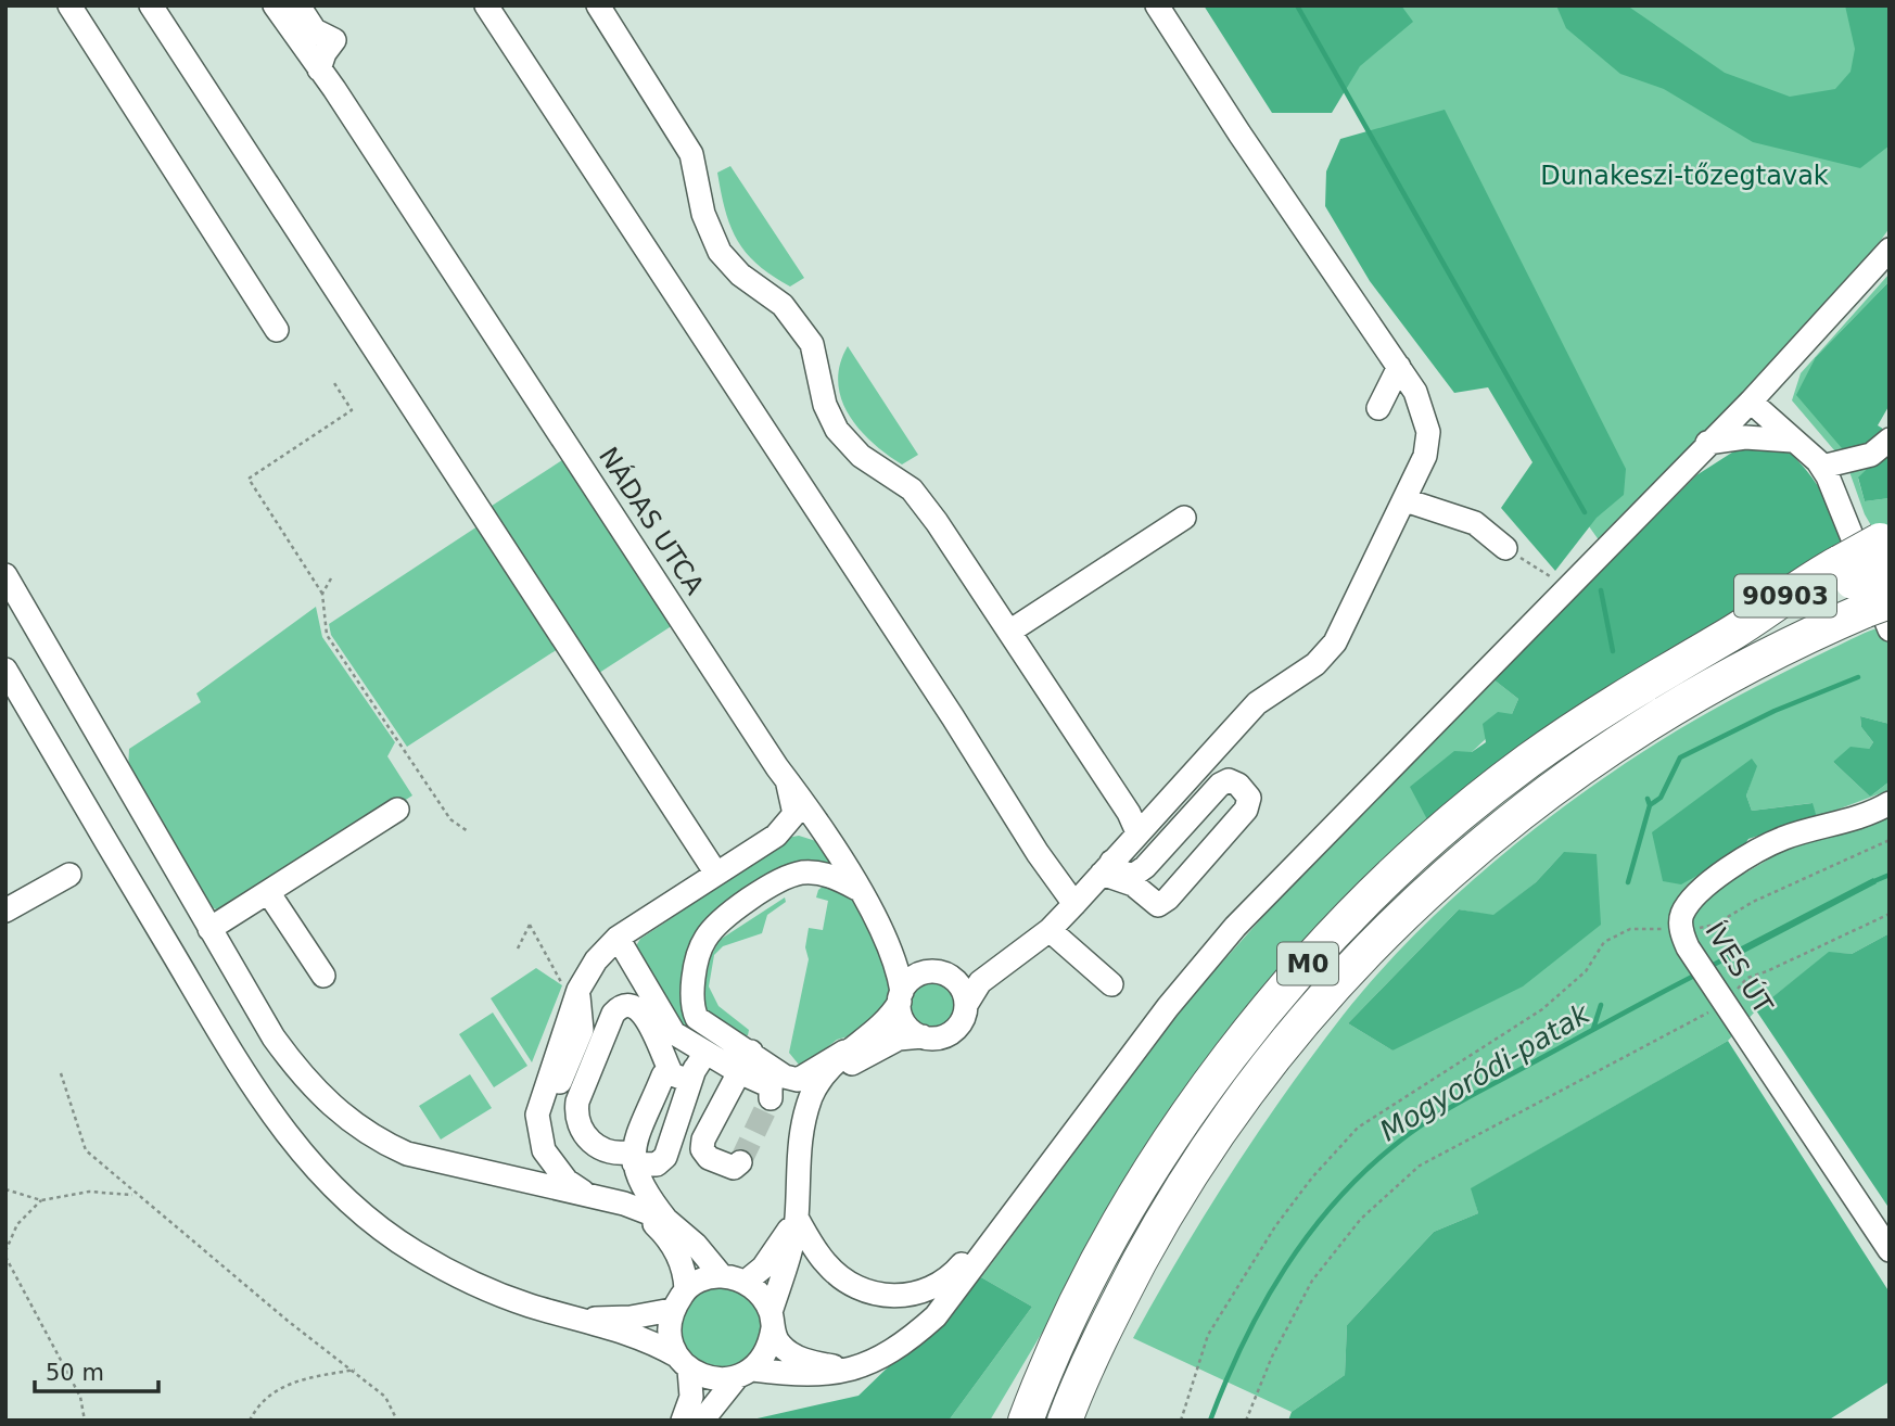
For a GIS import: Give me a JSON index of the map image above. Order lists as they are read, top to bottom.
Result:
{
  "streets": {
    "highway": ["M0"],
    "street": ["NÁDAS UTCA", "ÍVES ÚT"]
  },
  "water": ["Mogyoródi-patak"],
  "parks": ["Dunakeszi-tőzegtavak"],
  "scale_bar": "50 m"
}
